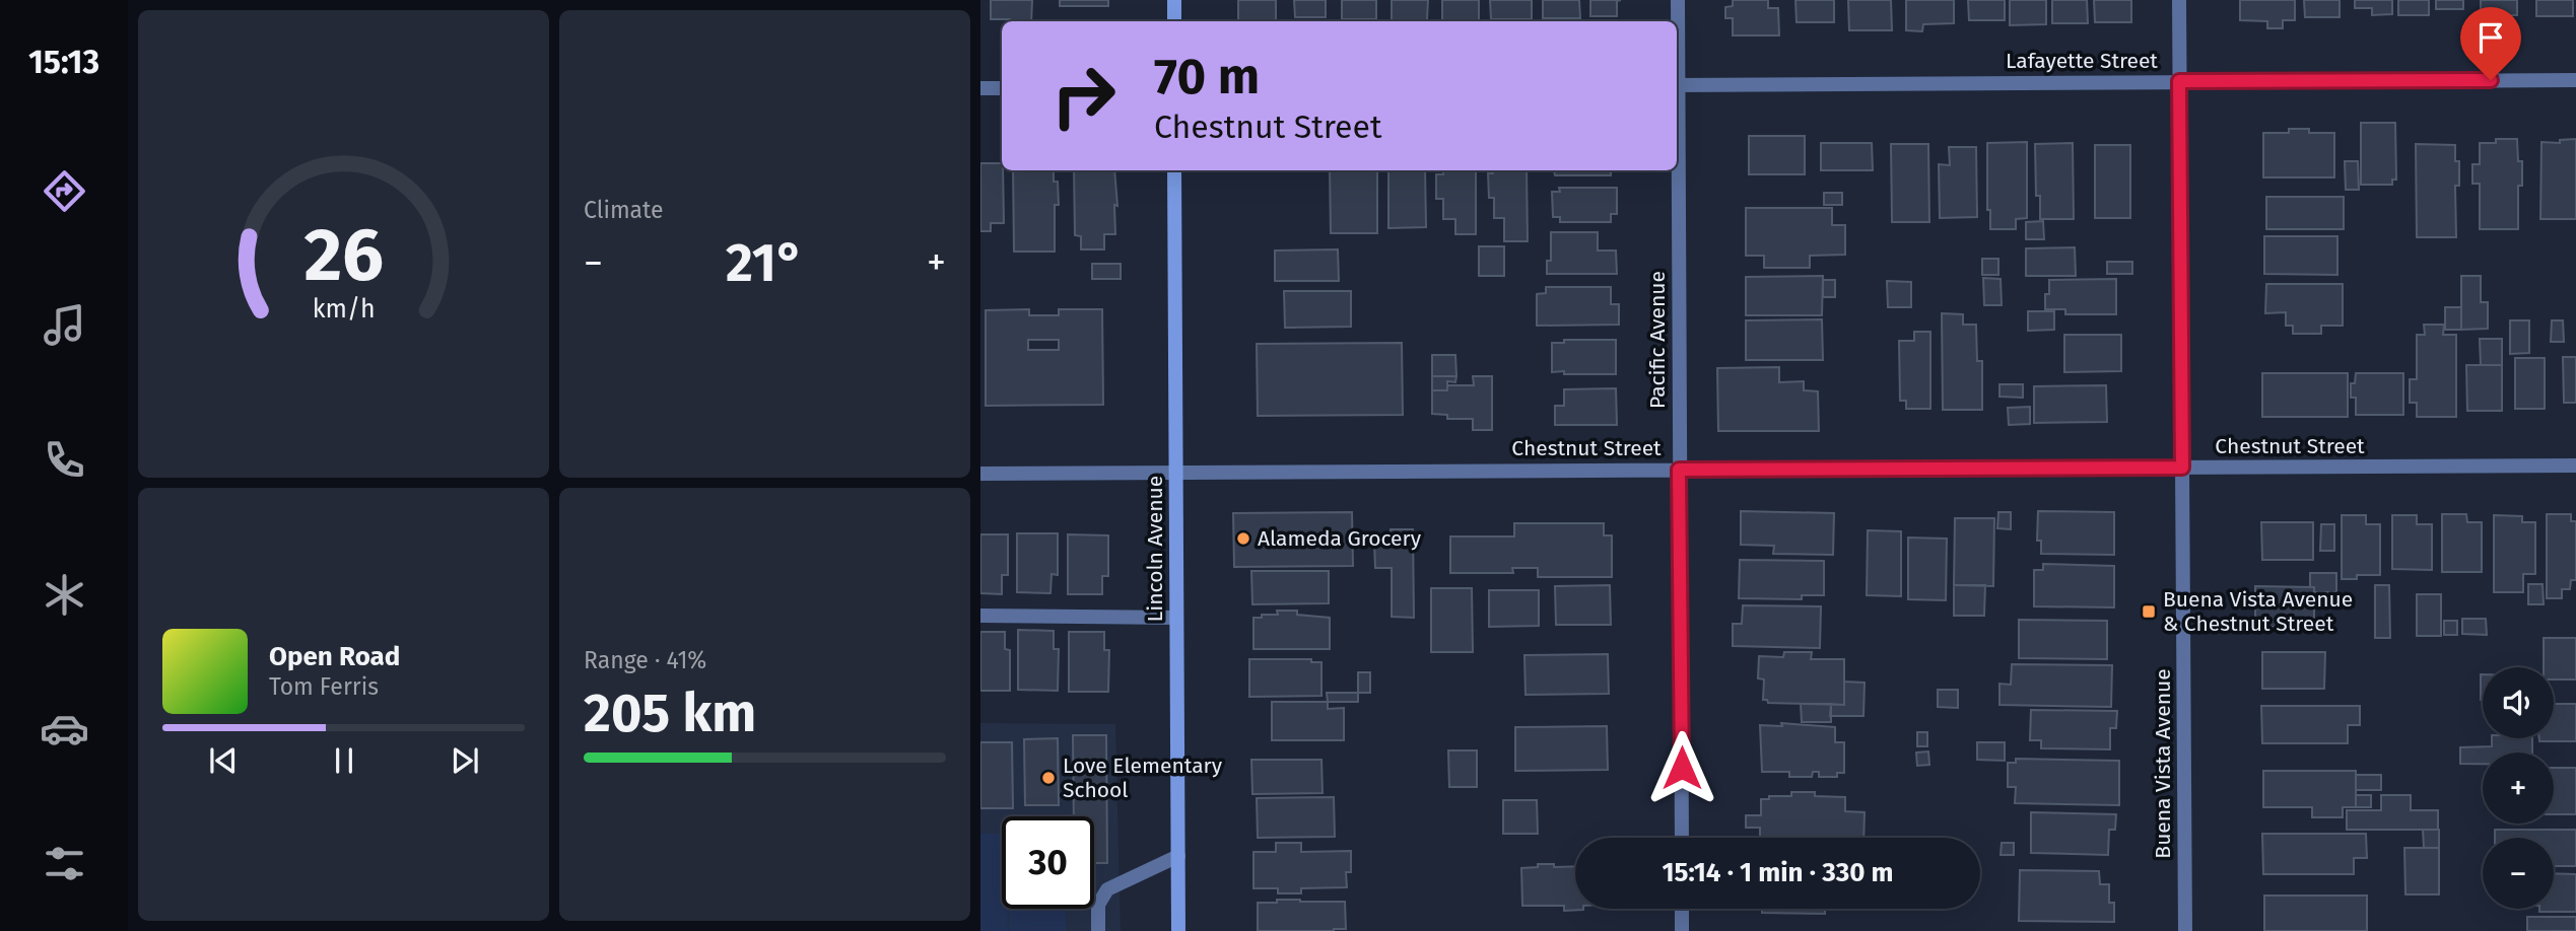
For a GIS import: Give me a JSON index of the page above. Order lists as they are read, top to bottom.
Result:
{
  "streets": {
    "main road": ["Lincoln Avenue"],
    "street": [
      "Lafayette Street",
      "Pacific Avenue",
      "Chestnut Street",
      "Buena Vista Avenue"
    ]
  },
  "crossings": [
    ["Lafayette Street", "Buena Vista Avenue"],
    ["Pacific Avenue", "Chestnut Street"],
    ["Chestnut Street", "Lincoln Avenue"],
    ["Chestnut Street", "Buena Vista Avenue"]
  ],
  "places": {
    "other": ["Alameda Grocery", "Love Elementary School"],
    "transit": ["Buena Vista Avenue & Chestnut Street"]
  },
  "page": {
    "tabs": "15:13",
    "tile": [
      "Climate",
      ["Range · 41%", "205 km"]
    ],
    "turn": ["70 m", "Chestnut Street"],
    "heat": ["−", "21°", "+"],
    "song": ["Open Road", "Tom Ferris"],
    "map_buttons": ["+", "−"],
    "limit": "30",
    "trip": "15:14 · 1 min · 330 m",
    "gauge": ["26", "km/h"]
  }
}
